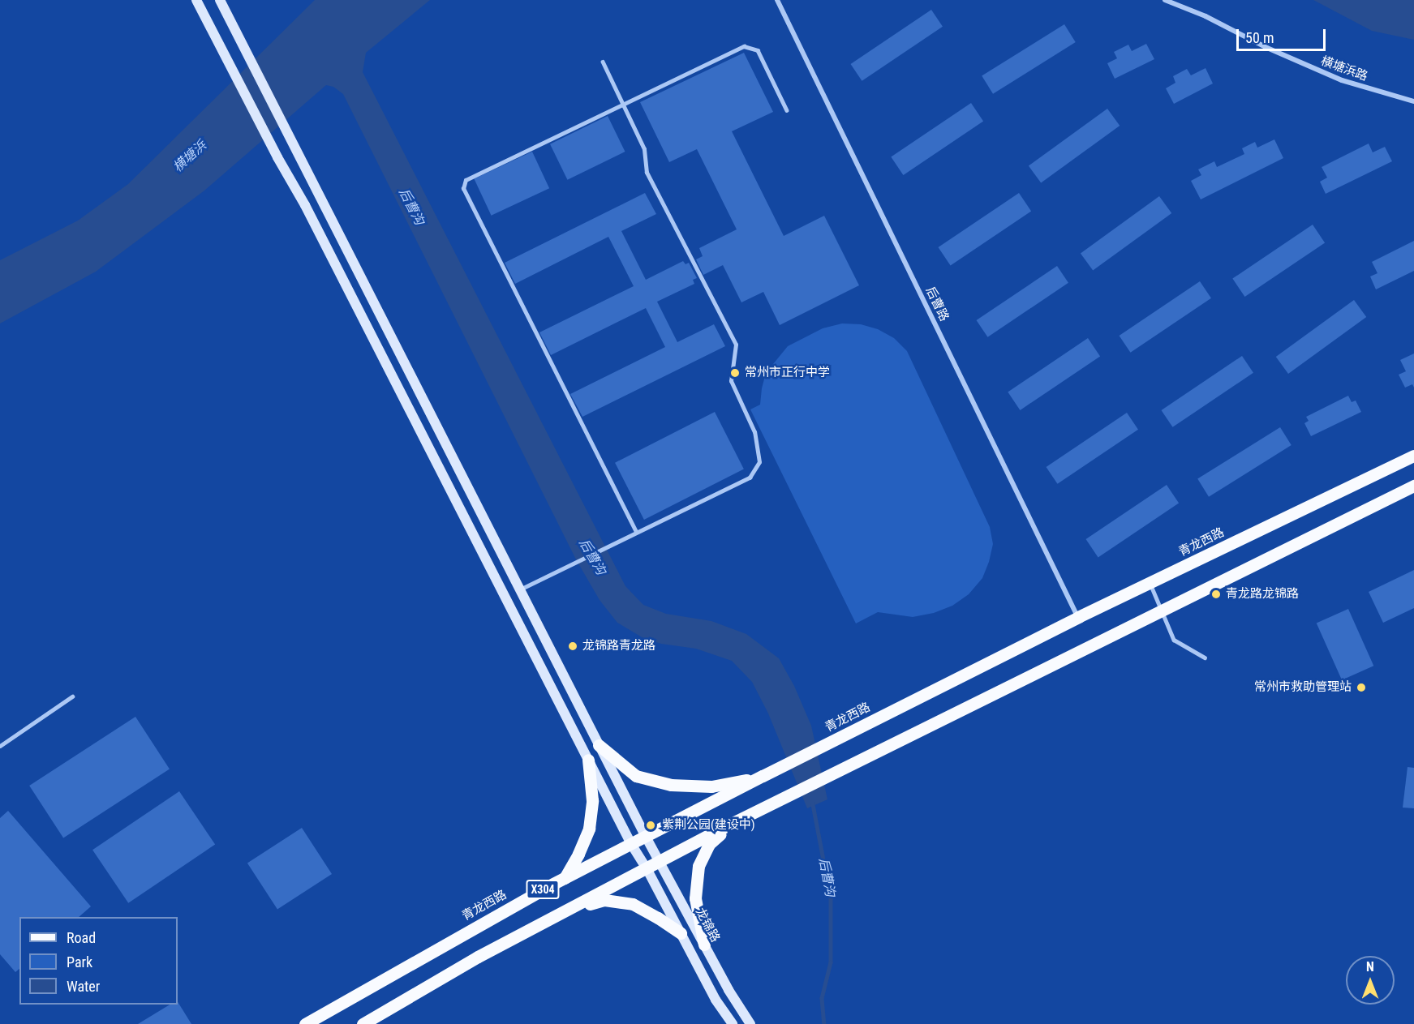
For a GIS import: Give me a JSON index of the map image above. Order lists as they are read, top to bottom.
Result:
{
  "streets": {
    "main road": ["青龙西路", "X304", "龙锦路"],
    "street": ["横塘浜路", "后曹路"]
  },
  "crossings": [
    ["后曹路", "青龙西路"],
    ["青龙西路", "龙锦路"]
  ],
  "water": ["横塘浜", "后曹沟"],
  "places": [
    "常州市正行中学",
    "青龙路龙锦路",
    "龙锦路青龙路",
    "常州市救助管理站",
    "紫荆公园(建设中)"
  ],
  "legend": ["Road", "Park", "Water"],
  "scale_bar": "50 m",
  "north": "top"
}
